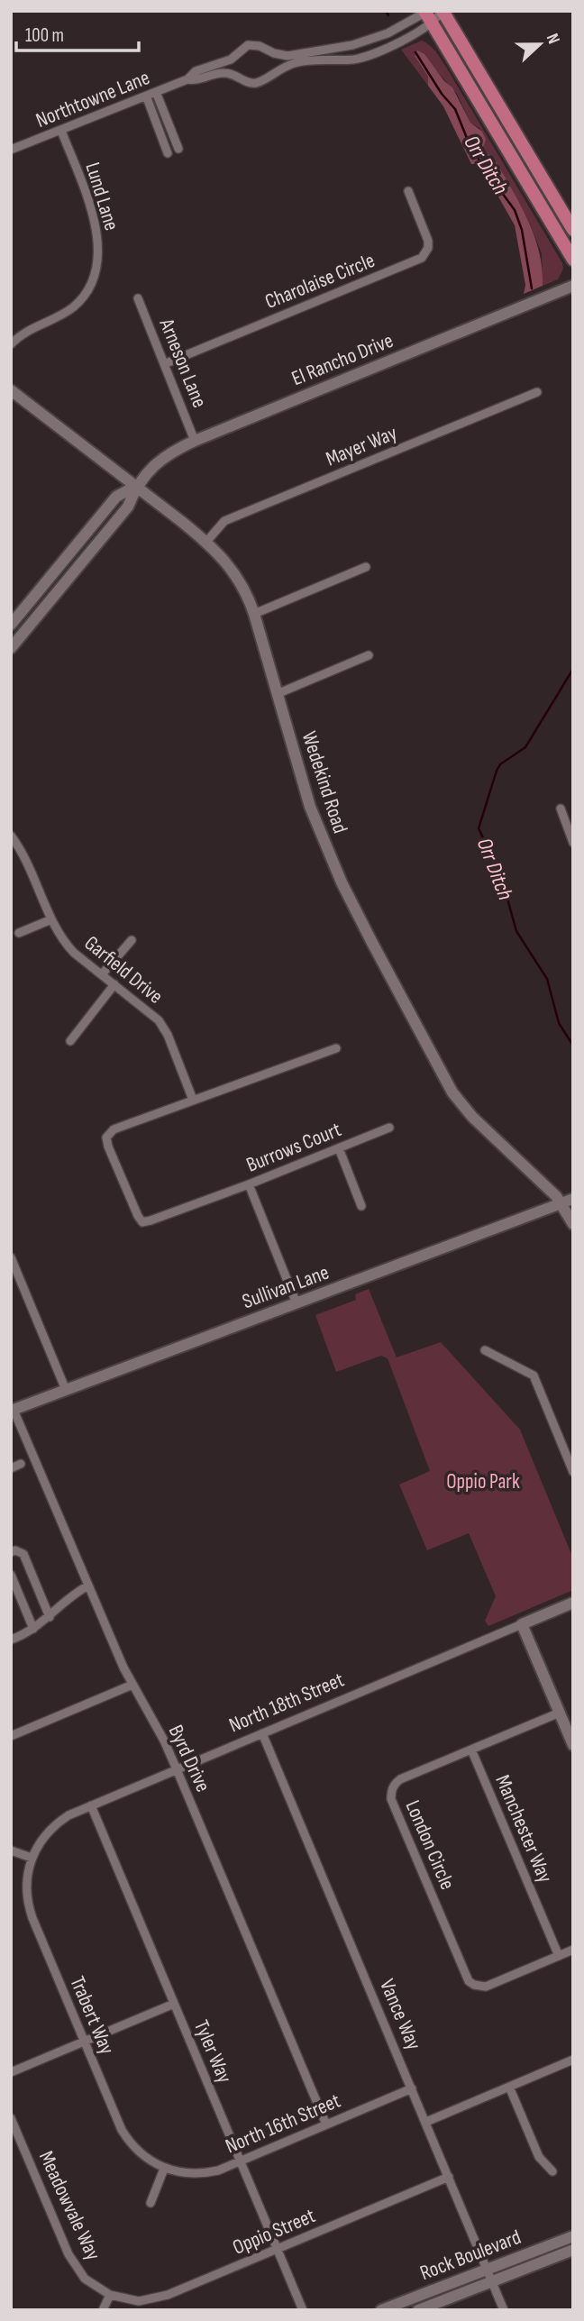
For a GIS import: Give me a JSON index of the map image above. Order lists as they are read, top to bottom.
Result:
{
  "streets": {
    "street": [
      "Northtowne Lane",
      "Lund Lane",
      "Charolaise Circle",
      "El Rancho Drive",
      "Arneson Lane",
      "Mayer Way",
      "Wedekind Road",
      "Garfield Drive",
      "Burrows Court",
      "Sullivan Lane",
      "North 18th Street",
      "Byrd Drive",
      "Manchester Way",
      "London Circle",
      "Vance Way",
      "Trabert Way",
      "Tyler Way",
      "North 16th Street",
      "Meadowvale Way",
      "Oppio Street",
      "Rock Boulevard"
    ]
  },
  "crossings": [
    ["Northtowne Lane", "Lund Lane"],
    ["Charolaise Circle", "Arneson Lane"],
    ["El Rancho Drive", "Arneson Lane"],
    ["El Rancho Drive", "Wedekind Road"],
    ["Mayer Way", "Wedekind Road"],
    ["Wedekind Road", "Sullivan Lane"],
    ["Garfield Drive", "Burrows Court"],
    ["Sullivan Lane", "Byrd Drive"],
    ["North 18th Street", "Byrd Drive"],
    ["North 18th Street", "Vance Way"],
    ["North 18th Street", "Trabert Way"],
    ["North 18th Street", "Tyler Way"],
    ["Byrd Drive", "North 16th Street"],
    ["Manchester Way", "London Circle"],
    ["Vance Way", "North 16th Street"],
    ["Vance Way", "Oppio Street"],
    ["Vance Way", "Rock Boulevard"],
    ["Trabert Way", "North 16th Street"],
    ["Tyler Way", "North 16th Street"],
    ["Tyler Way", "Oppio Street"],
    ["Meadowvale Way", "Oppio Street"]
  ],
  "water": ["Orr Ditch"],
  "parks": ["Oppio Park"],
  "scale_bar": "100 m",
  "north": "right"
}
